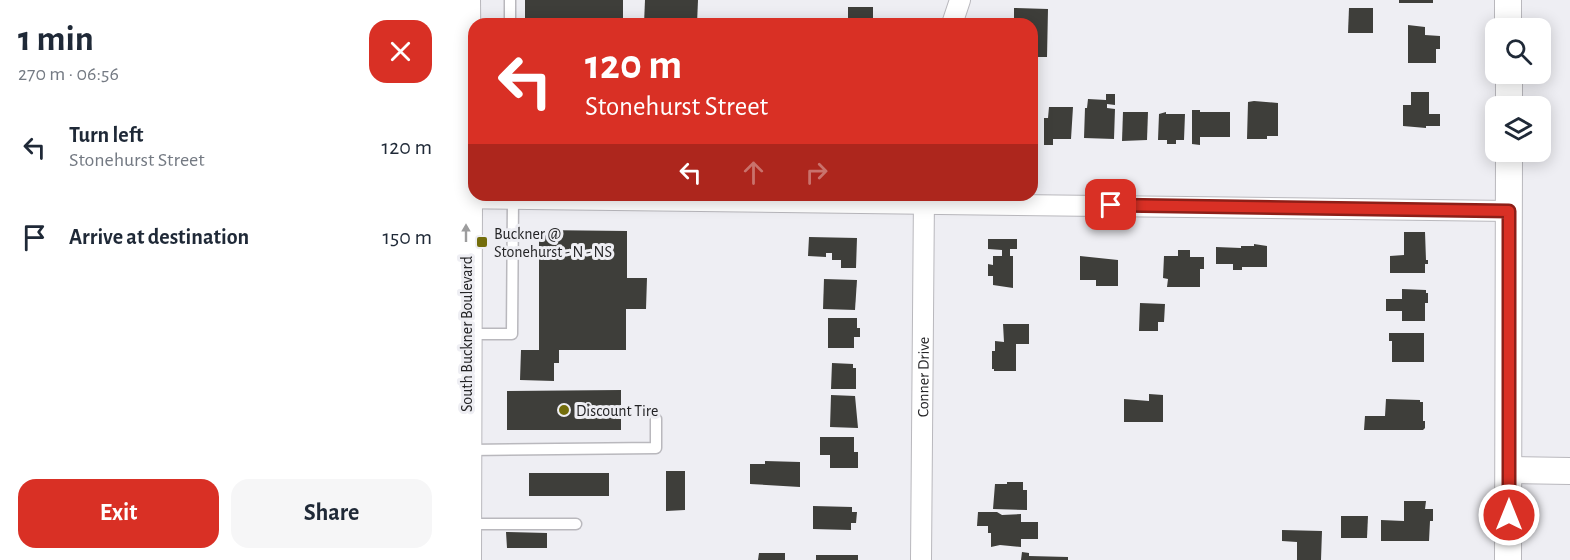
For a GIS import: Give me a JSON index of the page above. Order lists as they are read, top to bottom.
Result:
{
  "streets": {
    "main road": ["South Buckner Boulevard"],
    "street": ["Conner Drive"]
  },
  "places": {
    "transit": ["Buckner @ Stonehurst - N - NS"],
    "other": ["Discount Tire"]
  },
  "page": {
    "heading": ["1 min", "270 m · 06:56"],
    "turn": ["120 m", "Stonehurst Street"],
    "list": [
      {
        "name": "Turn left",
        "note": "Stonehurst Street",
        "value": "120 m"
      },
      {
        "name": "Arrive at destination",
        "value": "150 m"
      }
    ],
    "buttons": ["Exit", "Share"]
  }
}
